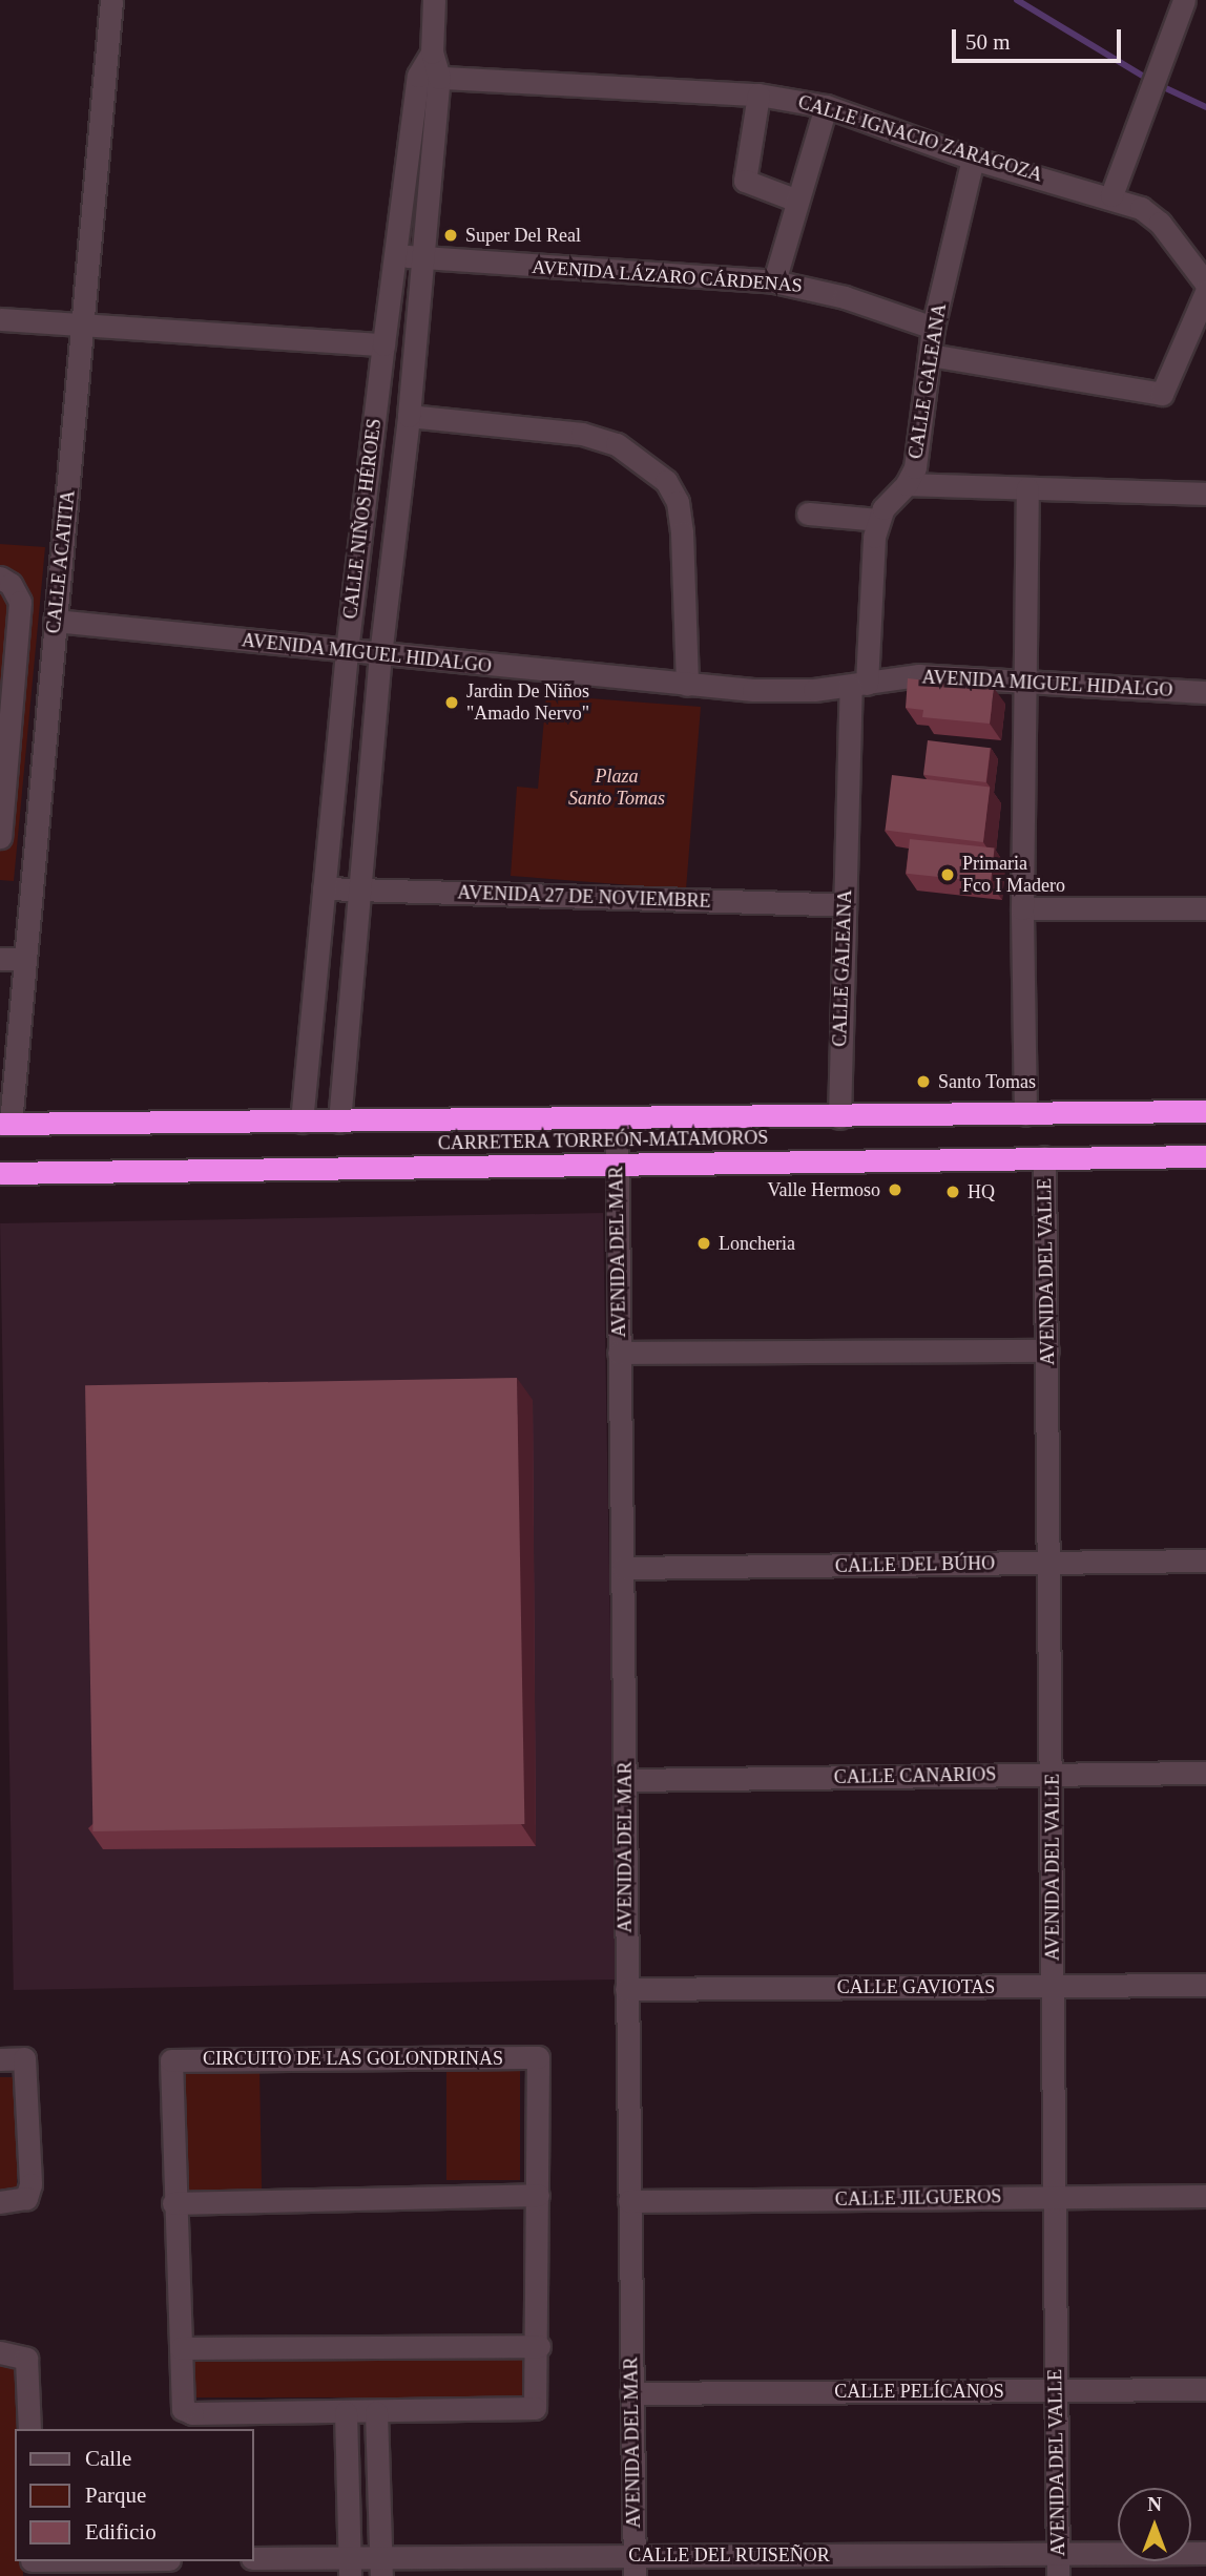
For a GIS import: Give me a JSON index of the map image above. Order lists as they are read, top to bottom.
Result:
{
  "streets": {
    "highway": ["CARRETERA TORREÓN-MATAMOROS"],
    "street": [
      "CALLE IGNACIO ZARAGOZA",
      "AVENIDA LÁZARO CÁRDENAS",
      "CALLE GALEANA",
      "CALLE NIÑOS HÉROES",
      "CALLE ACATITA",
      "AVENIDA MIGUEL HIDALGO",
      "AVENIDA 27 DE NOVIEMBRE",
      "AVENIDA DEL MAR",
      "AVENIDA DEL VALLE",
      "CALLE DEL BÚHO",
      "CALLE CANARIOS",
      "CALLE GAVIOTAS",
      "CIRCUITO DE LAS GOLONDRINAS",
      "CALLE JILGUEROS",
      "CALLE PELÍCANOS",
      "CALLE DEL RUISEÑOR"
    ]
  },
  "crossings": [
    ["CALLE IGNACIO ZARAGOZA", "CALLE GALEANA"],
    ["CALLE IGNACIO ZARAGOZA", "CALLE NIÑOS HÉROES"],
    ["AVENIDA LÁZARO CÁRDENAS", "CALLE GALEANA"],
    ["AVENIDA LÁZARO CÁRDENAS", "CALLE NIÑOS HÉROES"],
    ["CALLE GALEANA", "AVENIDA MIGUEL HIDALGO"],
    ["CALLE GALEANA", "AVENIDA 27 DE NOVIEMBRE"],
    ["CALLE NIÑOS HÉROES", "AVENIDA MIGUEL HIDALGO"],
    ["CALLE NIÑOS HÉROES", "AVENIDA 27 DE NOVIEMBRE"],
    ["CALLE ACATITA", "AVENIDA MIGUEL HIDALGO"],
    ["CARRETERA TORREÓN-MATAMOROS", "AVENIDA DEL MAR"],
    ["CARRETERA TORREÓN-MATAMOROS", "AVENIDA DEL VALLE"],
    ["AVENIDA DEL MAR", "CALLE DEL BÚHO"],
    ["AVENIDA DEL MAR", "CALLE CANARIOS"],
    ["AVENIDA DEL MAR", "CALLE GAVIOTAS"],
    ["AVENIDA DEL MAR", "CALLE JILGUEROS"],
    ["AVENIDA DEL MAR", "CALLE PELÍCANOS"],
    ["AVENIDA DEL MAR", "CALLE DEL RUISEÑOR"],
    ["AVENIDA DEL VALLE", "CALLE DEL BÚHO"],
    ["AVENIDA DEL VALLE", "CALLE CANARIOS"],
    ["AVENIDA DEL VALLE", "CALLE GAVIOTAS"],
    ["AVENIDA DEL VALLE", "CALLE JILGUEROS"],
    ["AVENIDA DEL VALLE", "CALLE PELÍCANOS"],
    ["AVENIDA DEL VALLE", "CALLE DEL RUISEÑOR"]
  ],
  "parks": ["Plaza Santo Tomas"],
  "places": [
    "Super Del Real",
    "Jardin De Niños \"Amado Nervo\"",
    "Primaria Fco I Madero",
    "Santo Tomas",
    "Valle Hermoso",
    "HQ",
    "Loncheria"
  ],
  "legend": ["Calle", "Parque", "Edificio"],
  "scale_bar": "50 m",
  "north": "top"
}
